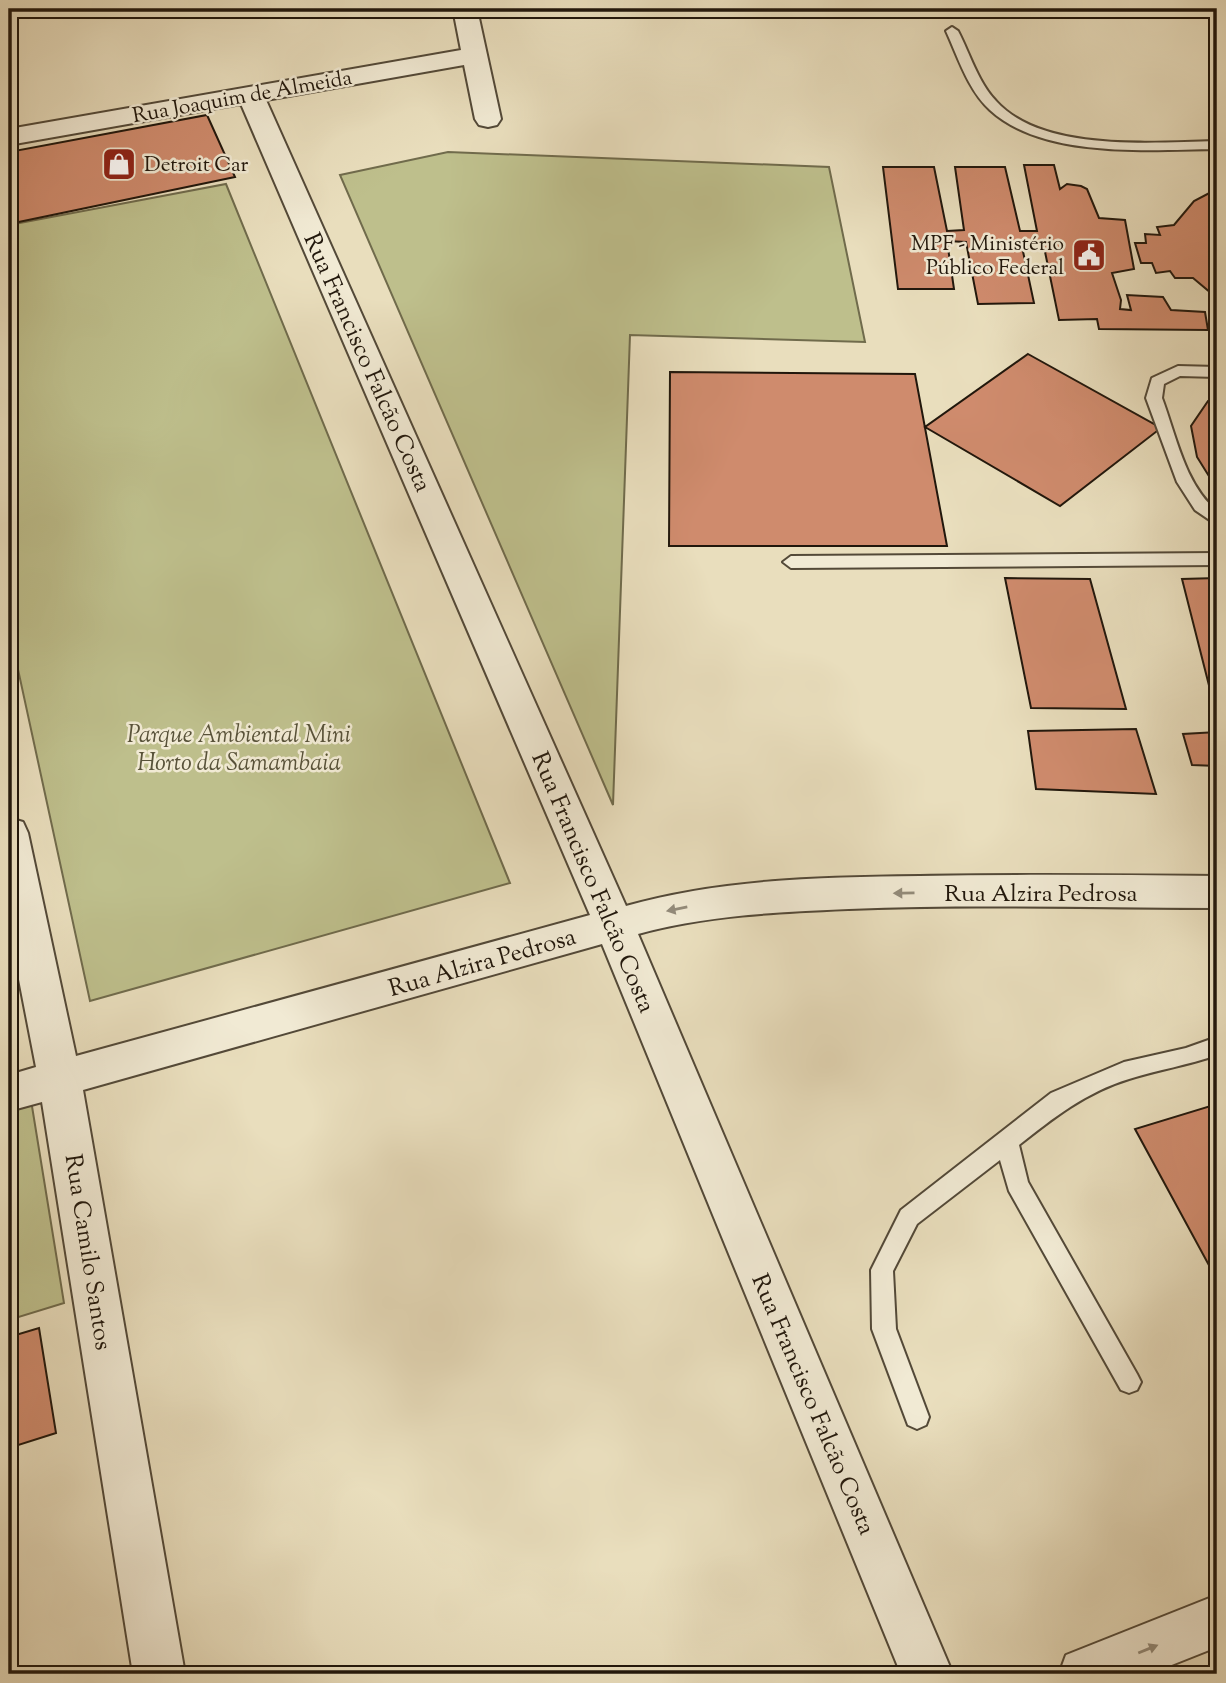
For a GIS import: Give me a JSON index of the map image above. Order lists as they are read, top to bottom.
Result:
{
  "streets": {
    "street": [
      "Rua Joaquim de Almeida",
      "Rua Francisco Falcão Costa",
      "Rua Alzira Pedrosa",
      "Rua Camilo Santos"
    ]
  },
  "crossings": [
    ["Rua Joaquim de Almeida", "Rua Francisco Falcão Costa"],
    ["Rua Francisco Falcão Costa", "Rua Alzira Pedrosa"],
    ["Rua Alzira Pedrosa", "Rua Camilo Santos"]
  ],
  "one_way": ["Rua Alzira Pedrosa"],
  "parks": ["Parque Ambiental Mini Horto da Samambaia"],
  "places": {
    "shop": ["Detroit Car"],
    "public building": ["MPF - Ministério Público Federal"]
  }
}
